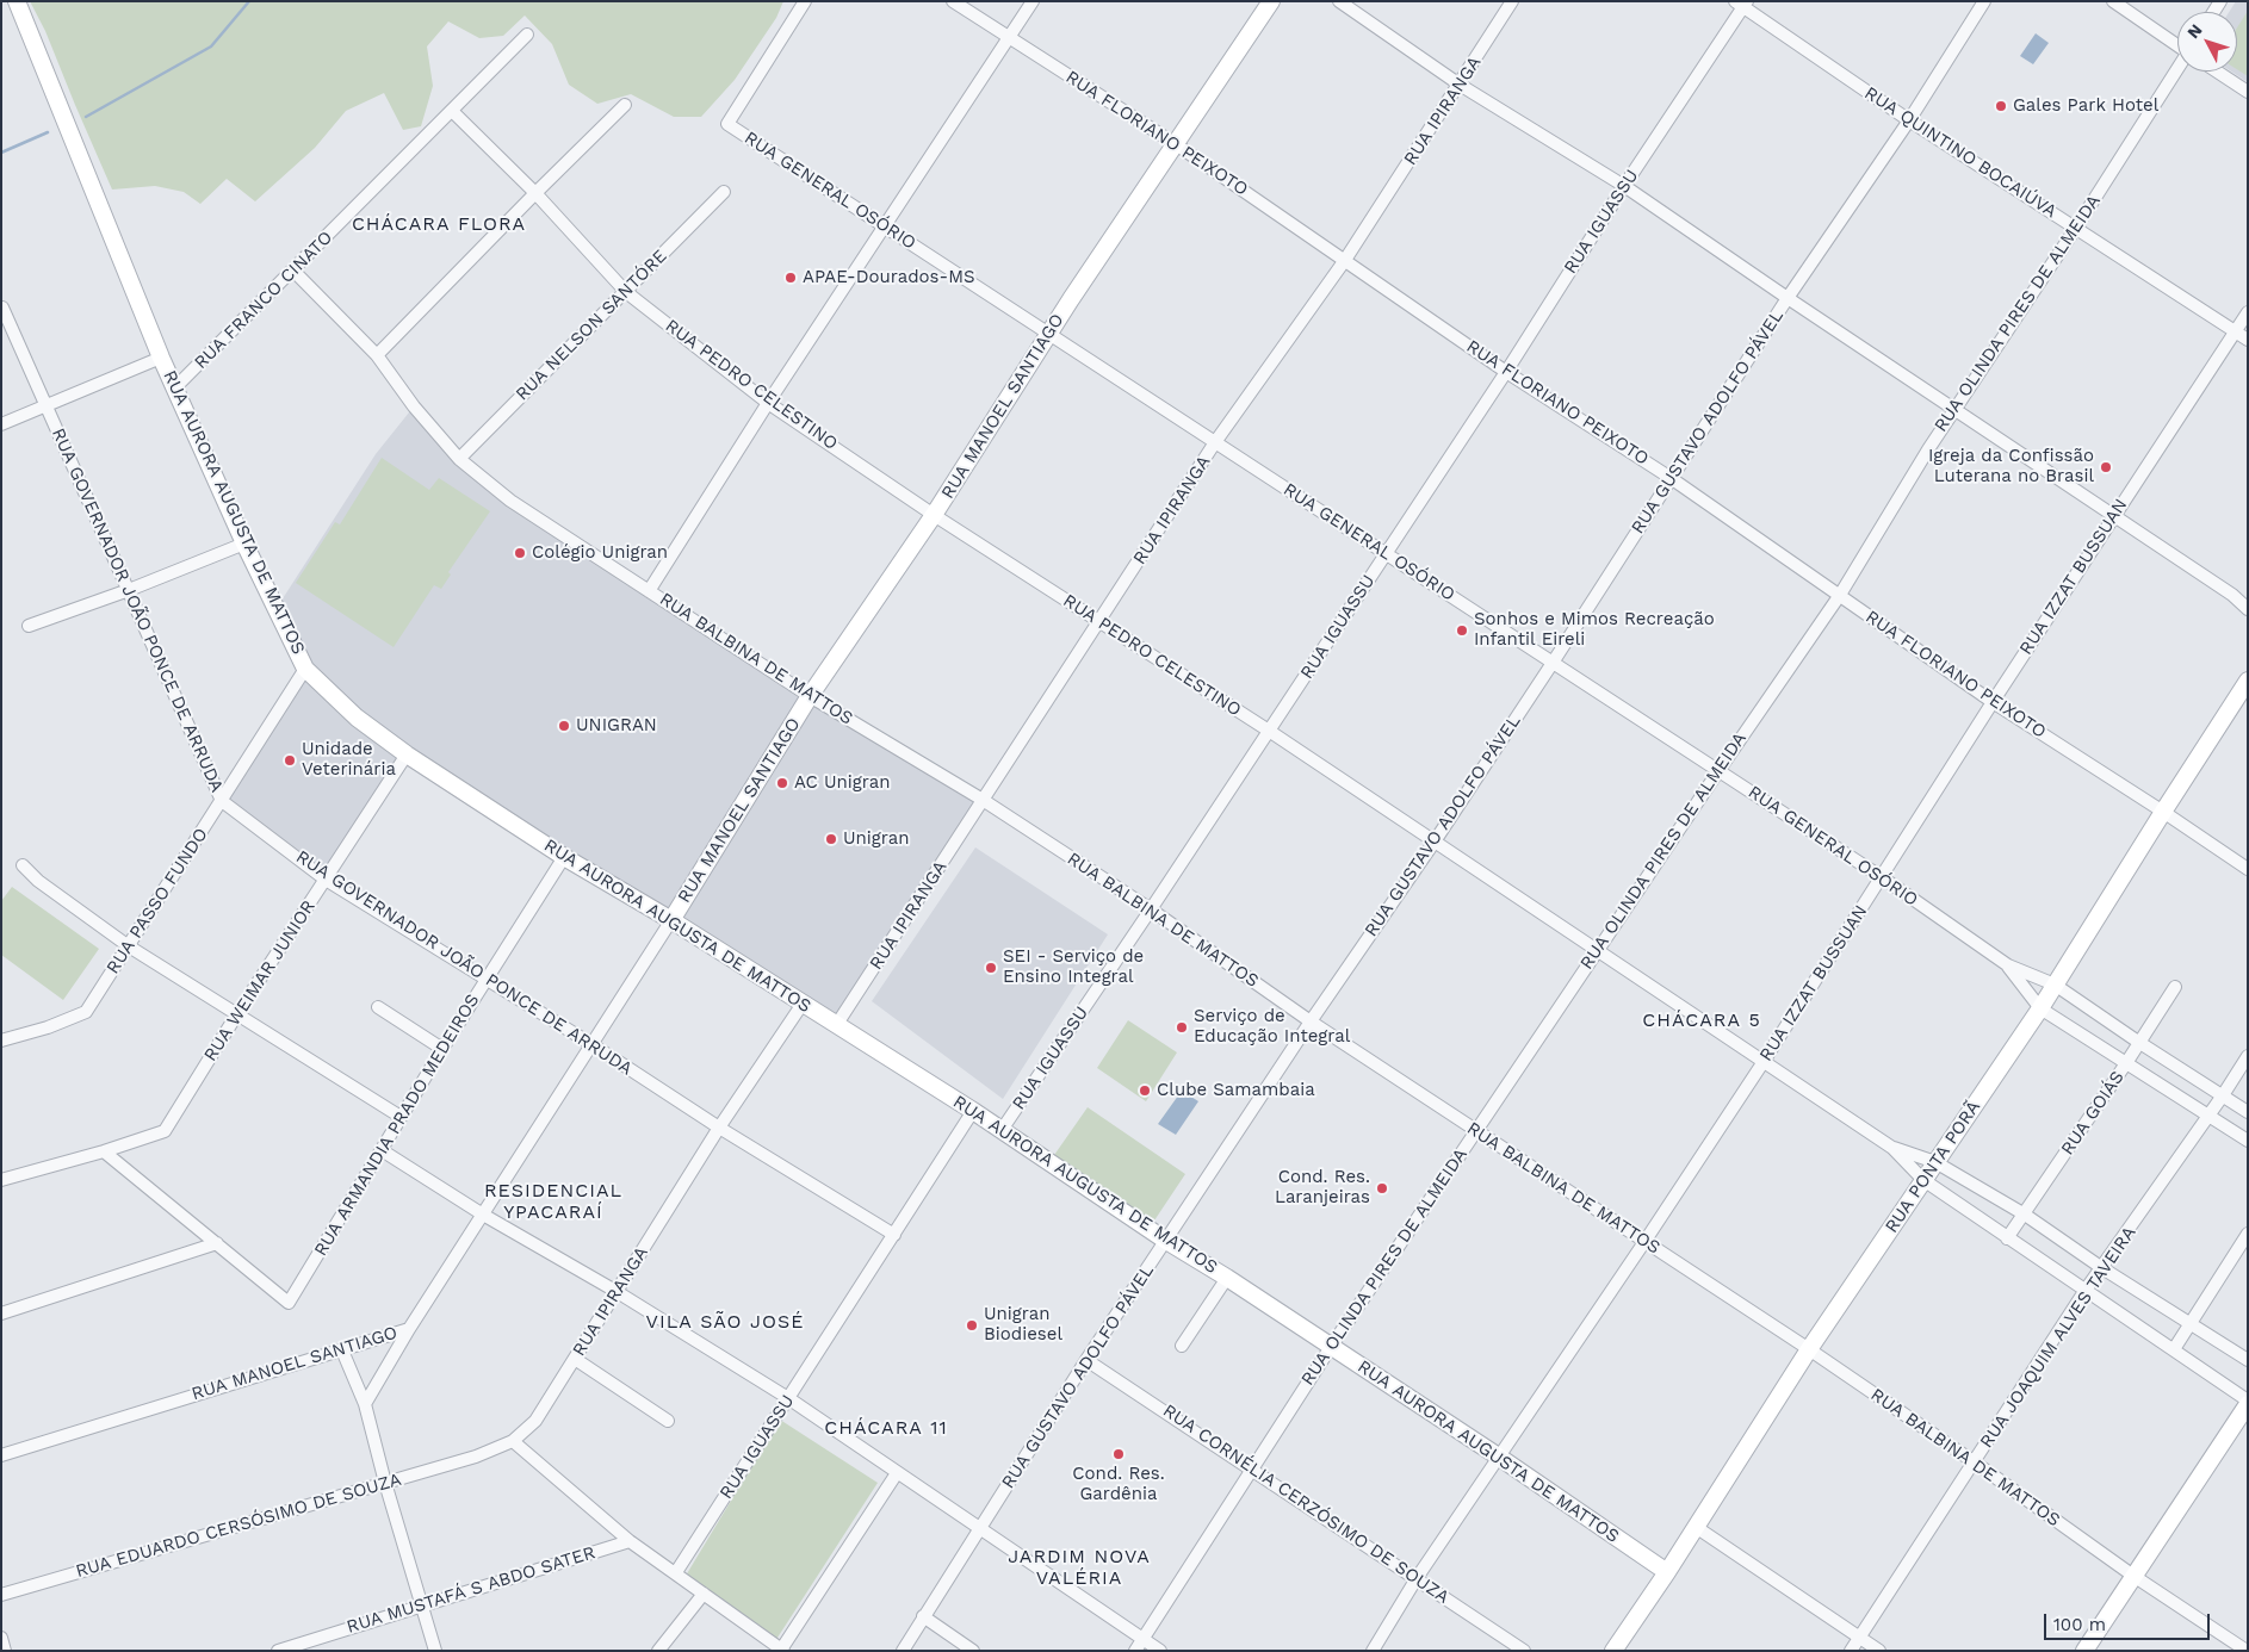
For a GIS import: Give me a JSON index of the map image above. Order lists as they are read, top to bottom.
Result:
{
  "streets": {
    "street": [
      "RUA IPIRANGA",
      "RUA FLORIANO PEIXOTO",
      "RUA QUINTINO BOCAIÚVA",
      "RUA GENERAL OSÓRIO",
      "RUA IGUASSU",
      "RUA FRANCO CINATO",
      "RUA OLINDA PIRES DE ALMEIDA",
      "RUA NELSON SANTÓRE",
      "RUA PEDRO CELESTINO",
      "RUA MANOEL SANTIAGO",
      "RUA GUSTAVO ADOLFO PÁVEL",
      "RUA AURORA AUGUSTA DE MATTOS",
      "RUA IZZAT BUSSUAN",
      "RUA GOVERNADOR JOÃO PONCE DE ARRUDA",
      "RUA BALBINA DE MATTOS",
      "RUA PASSO FUNDO",
      "RUA WEIMAR JUNIOR",
      "RUA GOIÁS",
      "RUA ARMANDIA PRADO MEDEIROS",
      "RUA PONTA PORÃ",
      "RUA JOAQUIM ALVES TAVEIRA",
      "RUA CORNÉLIA CERZÓSIMO DE SOUZA",
      "RUA EDUARDO CERSÓSIMO DE SOUZA",
      "RUA MUSTAFÁ S ABDO SATER"
    ]
  },
  "crossings": [
    ["RUA IPIRANGA", "RUA FLORIANO PEIXOTO"],
    ["RUA IPIRANGA", "RUA GENERAL OSÓRIO"],
    ["RUA IPIRANGA", "RUA PEDRO CELESTINO"],
    ["RUA IPIRANGA", "RUA AURORA AUGUSTA DE MATTOS"],
    ["RUA IPIRANGA", "RUA GOVERNADOR JOÃO PONCE DE ARRUDA"],
    ["RUA IPIRANGA", "RUA BALBINA DE MATTOS"],
    ["RUA IPIRANGA", "RUA EDUARDO CERSÓSIMO DE SOUZA"],
    ["RUA FLORIANO PEIXOTO", "RUA IGUASSU"],
    ["RUA FLORIANO PEIXOTO", "RUA OLINDA PIRES DE ALMEIDA"],
    ["RUA FLORIANO PEIXOTO", "RUA MANOEL SANTIAGO"],
    ["RUA FLORIANO PEIXOTO", "RUA GUSTAVO ADOLFO PÁVEL"],
    ["RUA FLORIANO PEIXOTO", "RUA IZZAT BUSSUAN"],
    ["RUA FLORIANO PEIXOTO", "RUA PONTA PORÃ"],
    ["RUA QUINTINO BOCAIÚVA", "RUA IGUASSU"],
    ["RUA QUINTINO BOCAIÚVA", "RUA OLINDA PIRES DE ALMEIDA"],
    ["RUA QUINTINO BOCAIÚVA", "RUA GUSTAVO ADOLFO PÁVEL"],
    ["RUA QUINTINO BOCAIÚVA", "RUA IZZAT BUSSUAN"],
    ["RUA GENERAL OSÓRIO", "RUA IGUASSU"],
    ["RUA GENERAL OSÓRIO", "RUA OLINDA PIRES DE ALMEIDA"],
    ["RUA GENERAL OSÓRIO", "RUA MANOEL SANTIAGO"],
    ["RUA GENERAL OSÓRIO", "RUA GUSTAVO ADOLFO PÁVEL"],
    ["RUA GENERAL OSÓRIO", "RUA IZZAT BUSSUAN"],
    ["RUA GENERAL OSÓRIO", "RUA GOIÁS"],
    ["RUA GENERAL OSÓRIO", "RUA PONTA PORÃ"],
    ["RUA GENERAL OSÓRIO", "RUA JOAQUIM ALVES TAVEIRA"],
    ["RUA IGUASSU", "RUA PEDRO CELESTINO"],
    ["RUA IGUASSU", "RUA AURORA AUGUSTA DE MATTOS"],
    ["RUA IGUASSU", "RUA GOVERNADOR JOÃO PONCE DE ARRUDA"],
    ["RUA IGUASSU", "RUA BALBINA DE MATTOS"],
    ["RUA FRANCO CINATO", "RUA PEDRO CELESTINO"],
    ["RUA FRANCO CINATO", "RUA AURORA AUGUSTA DE MATTOS"],
    ["RUA FRANCO CINATO", "RUA BALBINA DE MATTOS"],
    ["RUA OLINDA PIRES DE ALMEIDA", "RUA PEDRO CELESTINO"],
    ["RUA OLINDA PIRES DE ALMEIDA", "RUA AURORA AUGUSTA DE MATTOS"],
    ["RUA OLINDA PIRES DE ALMEIDA", "RUA BALBINA DE MATTOS"],
    ["RUA OLINDA PIRES DE ALMEIDA", "RUA CORNÉLIA CERZÓSIMO DE SOUZA"],
    ["RUA NELSON SANTÓRE", "RUA PEDRO CELESTINO"],
    ["RUA NELSON SANTÓRE", "RUA BALBINA DE MATTOS"],
    ["RUA PEDRO CELESTINO", "RUA MANOEL SANTIAGO"],
    ["RUA PEDRO CELESTINO", "RUA GUSTAVO ADOLFO PÁVEL"],
    ["RUA PEDRO CELESTINO", "RUA IZZAT BUSSUAN"],
    ["RUA PEDRO CELESTINO", "RUA GOIÁS"],
    ["RUA PEDRO CELESTINO", "RUA PONTA PORÃ"],
    ["RUA PEDRO CELESTINO", "RUA JOAQUIM ALVES TAVEIRA"],
    ["RUA MANOEL SANTIAGO", "RUA AURORA AUGUSTA DE MATTOS"],
    ["RUA MANOEL SANTIAGO", "RUA GOVERNADOR JOÃO PONCE DE ARRUDA"],
    ["RUA MANOEL SANTIAGO", "RUA BALBINA DE MATTOS"],
    ["RUA GUSTAVO ADOLFO PÁVEL", "RUA AURORA AUGUSTA DE MATTOS"],
    ["RUA GUSTAVO ADOLFO PÁVEL", "RUA BALBINA DE MATTOS"],
    ["RUA GUSTAVO ADOLFO PÁVEL", "RUA CORNÉLIA CERZÓSIMO DE SOUZA"],
    ["RUA AURORA AUGUSTA DE MATTOS", "RUA IZZAT BUSSUAN"],
    ["RUA AURORA AUGUSTA DE MATTOS", "RUA PASSO FUNDO"],
    ["RUA AURORA AUGUSTA DE MATTOS", "RUA WEIMAR JUNIOR"],
    ["RUA AURORA AUGUSTA DE MATTOS", "RUA ARMANDIA PRADO MEDEIROS"],
    ["RUA AURORA AUGUSTA DE MATTOS", "RUA PONTA PORÃ"],
    ["RUA IZZAT BUSSUAN", "RUA BALBINA DE MATTOS"],
    ["RUA IZZAT BUSSUAN", "RUA CORNÉLIA CERZÓSIMO DE SOUZA"],
    ["RUA GOVERNADOR JOÃO PONCE DE ARRUDA", "RUA PASSO FUNDO"],
    ["RUA GOVERNADOR JOÃO PONCE DE ARRUDA", "RUA WEIMAR JUNIOR"],
    ["RUA GOVERNADOR JOÃO PONCE DE ARRUDA", "RUA ARMANDIA PRADO MEDEIROS"],
    ["RUA BALBINA DE MATTOS", "RUA PONTA PORÃ"],
    ["RUA BALBINA DE MATTOS", "RUA JOAQUIM ALVES TAVEIRA"]
  ],
  "districts": [
    "CHÁCARA FLORA",
    "CHÁCARA 5",
    "RESIDENCIAL YPACARAÍ",
    "VILA SÃO JOSÉ",
    "CHÁCARA 11",
    "JARDIM NOVA VALÉRIA"
  ],
  "places": [
    "Gales Park Hotel",
    "APAE-Dourados-MS",
    "Igreja da Confissão Luterana no Brasil",
    "Colégio Unigran",
    "Sonhos e Mimos Recreação Infantil Eireli",
    "UNIGRAN",
    "Unidade Veterinária",
    "AC Unigran",
    "Unigran",
    "SEI - Serviço de Ensino Integral",
    "Serviço de Educação Integral",
    "Clube Samambaia",
    "Cond. Res. Laranjeiras",
    "Unigran Biodiesel",
    "Cond. Res. Gardênia"
  ],
  "scale_bar": "100 m",
  "north": "top left"
}
